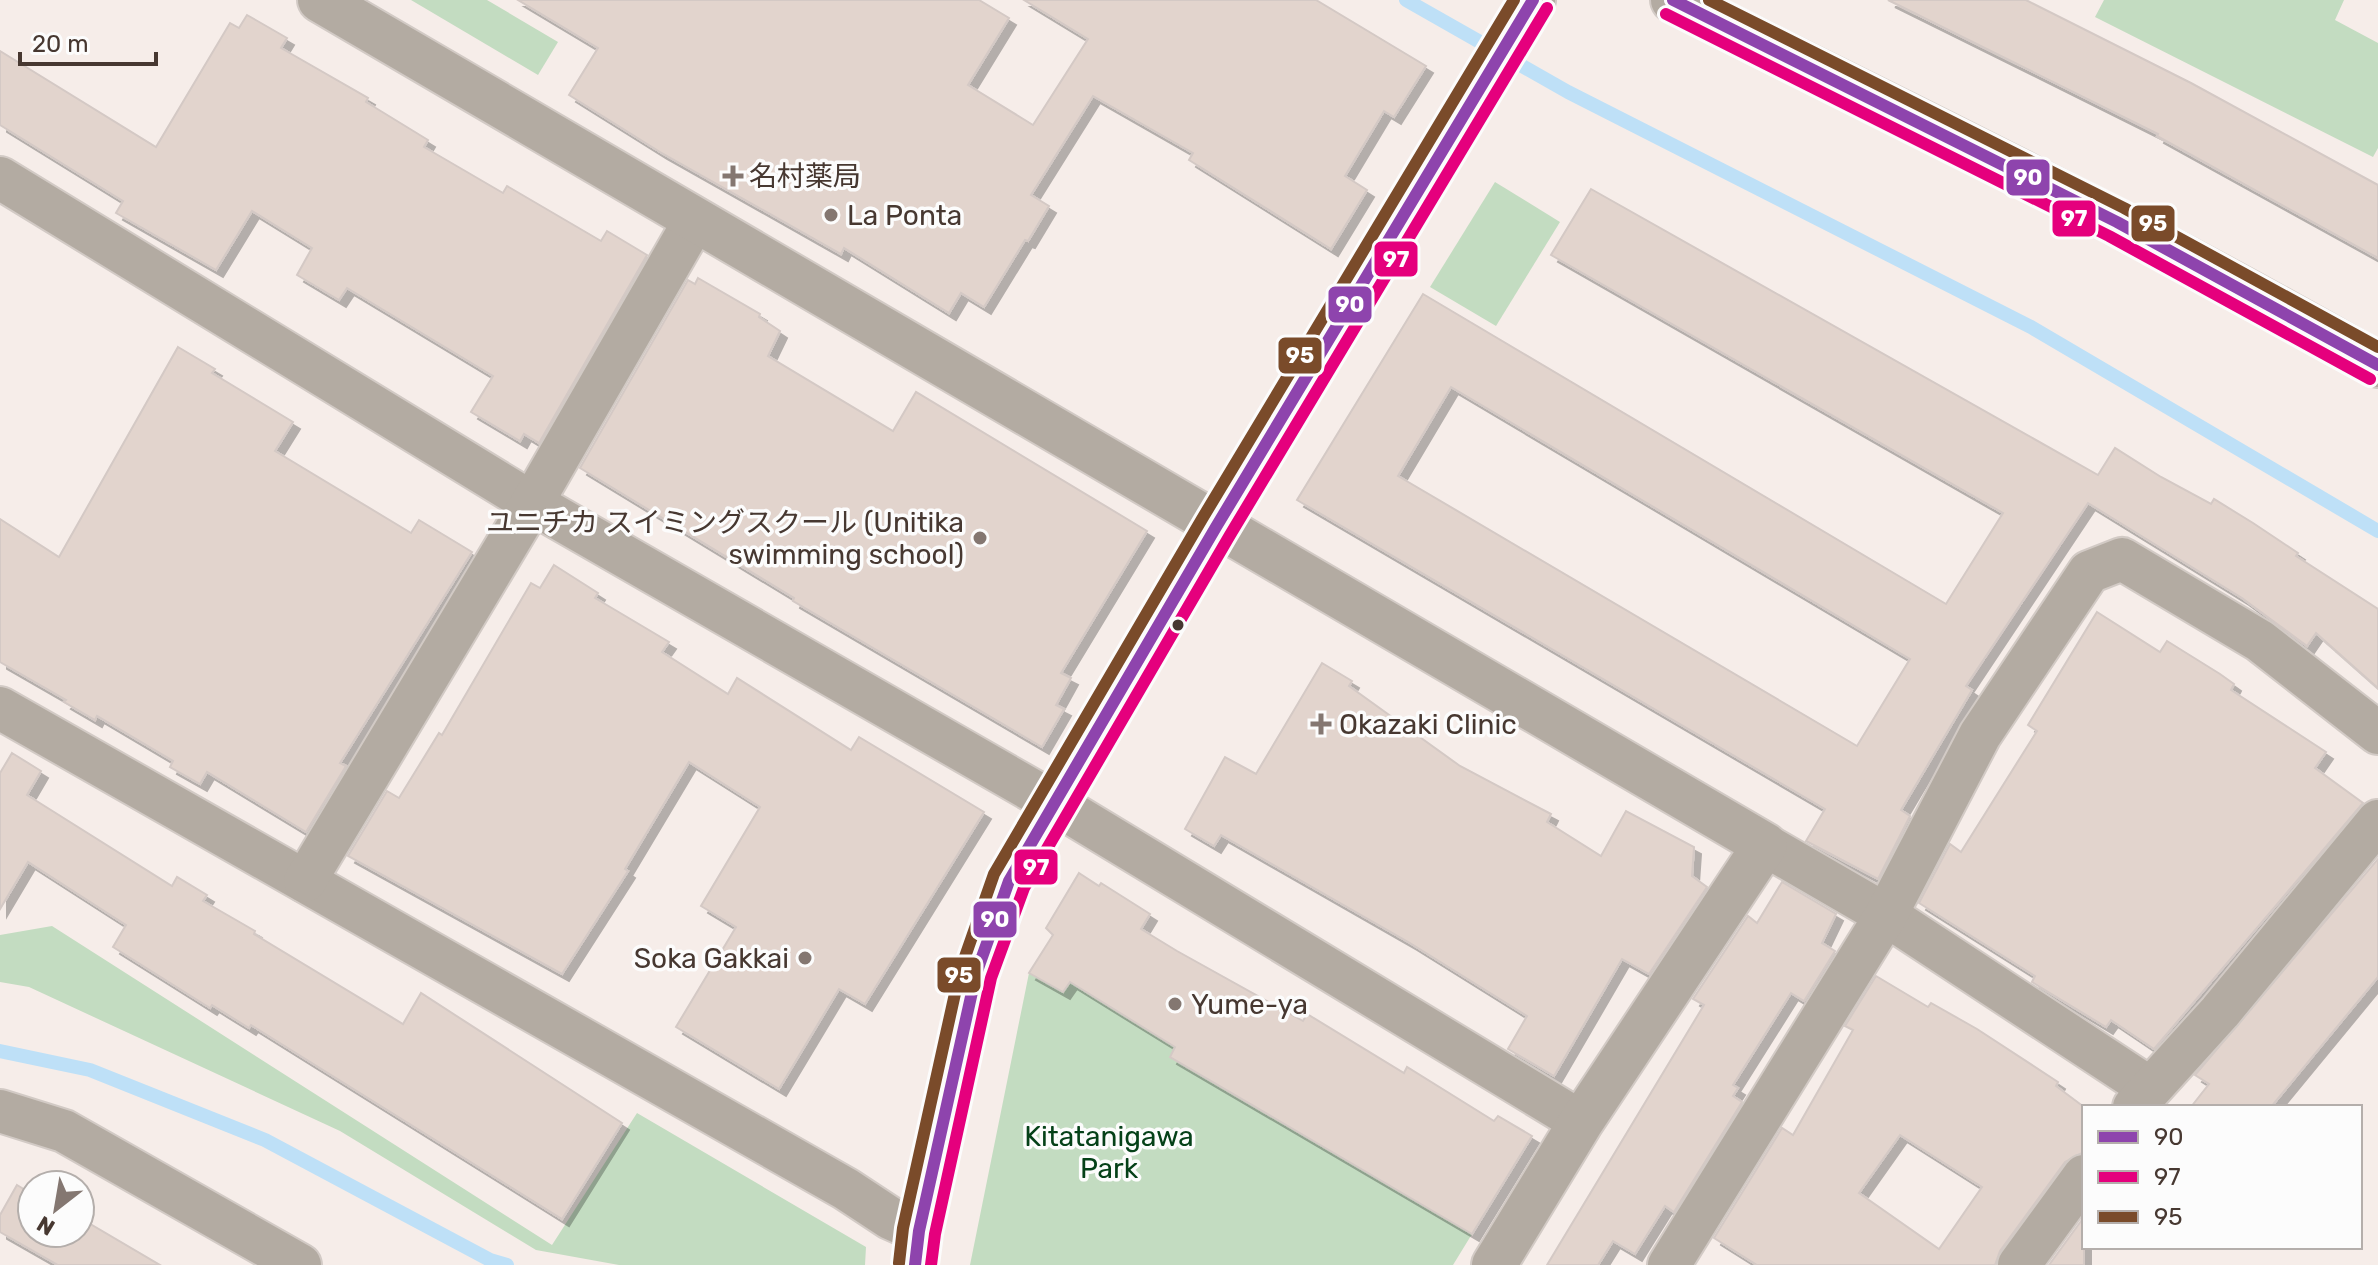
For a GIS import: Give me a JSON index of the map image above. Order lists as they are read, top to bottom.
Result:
{
  "parks": ["Kitatanigawa Park"],
  "places": {
    "health": ["名村薬局", "Okazaki Clinic"],
    "other": [
      "La Ponta",
      "ユニチカ スイミングスクール (Unitika swimming school)",
      "Soka Gakkai",
      "Yume-ya"
    ]
  },
  "lines": ["transit line 90", "transit line 95", "transit line 97"],
  "legend": ["90", "97", "95"],
  "scale_bar": "20 m",
  "north": "bottom left"
}
